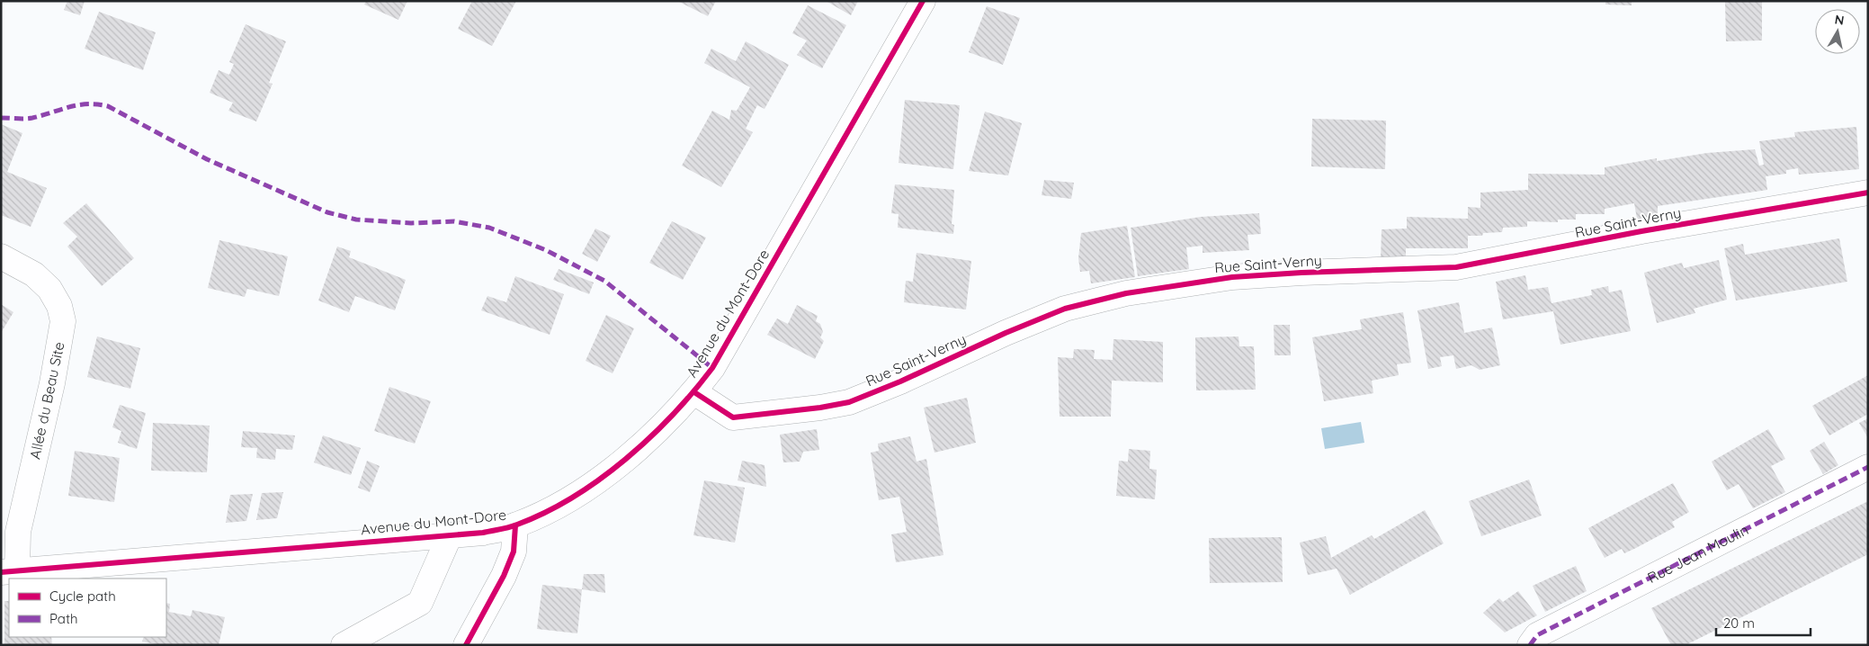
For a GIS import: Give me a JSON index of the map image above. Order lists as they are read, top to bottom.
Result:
{
  "streets": {
    "street": [
      "Rue Saint-Verny",
      "Avenue du Mont-Dore",
      "Allée du Beau Site",
      "Rue Jean Moulin"
    ]
  },
  "crossings": [
    ["Rue Saint-Verny", "Avenue du Mont-Dore"],
    ["Avenue du Mont-Dore", "Allée du Beau Site"]
  ],
  "legend": ["Cycle path", "Path"],
  "scale_bar": "20 m",
  "north": "top"
}
